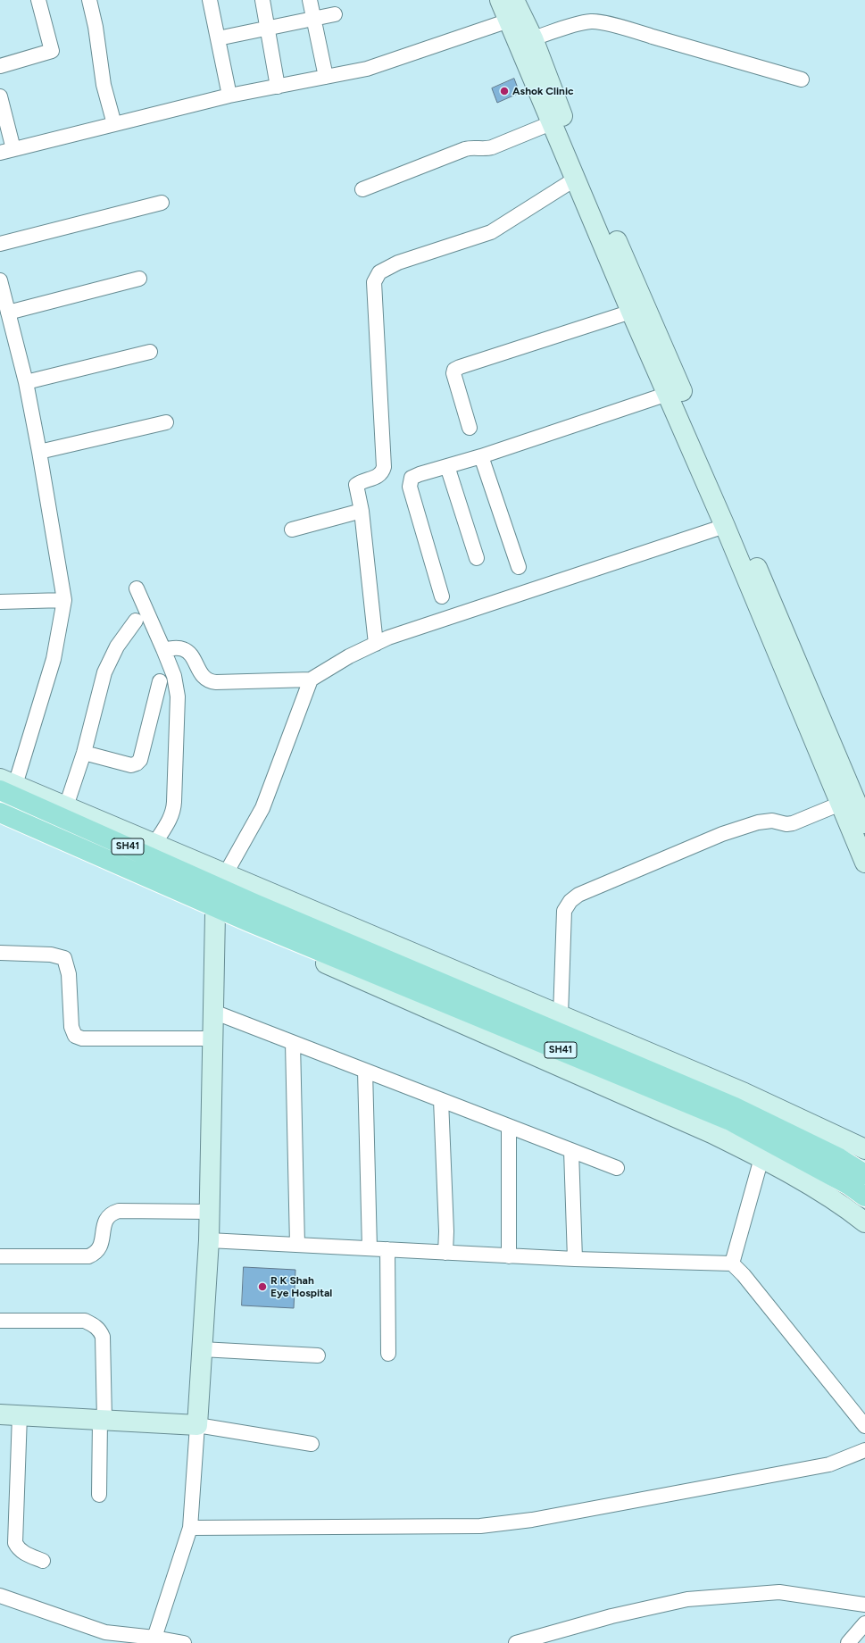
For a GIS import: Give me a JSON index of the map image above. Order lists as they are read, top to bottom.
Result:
{
  "streets": {
    "main road": ["SH41"]
  },
  "places": ["Ashok Clinic", "R K Shah Eye Hospital"]
}
